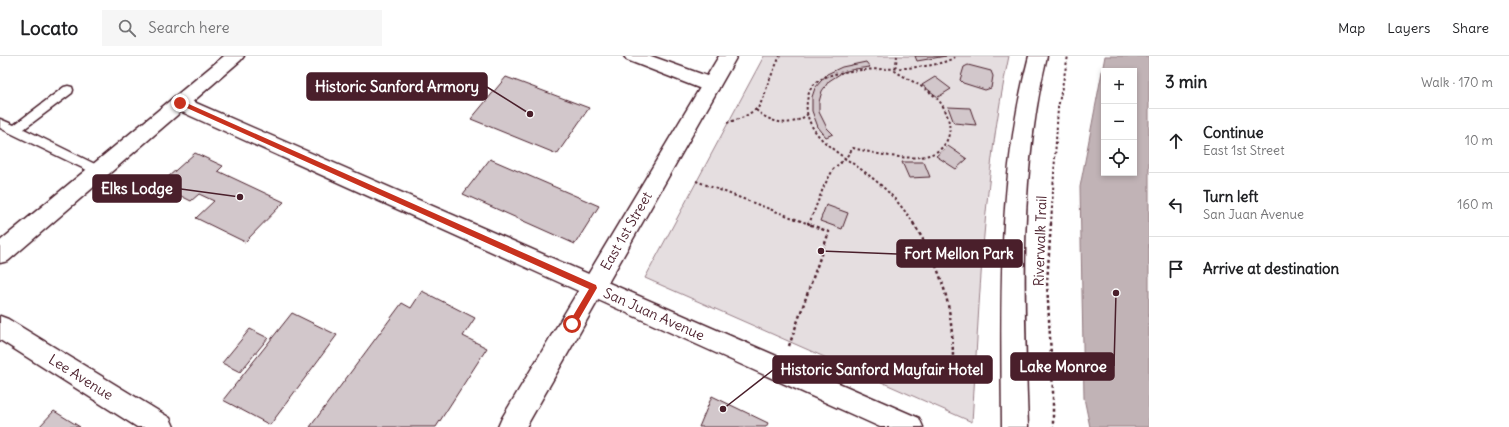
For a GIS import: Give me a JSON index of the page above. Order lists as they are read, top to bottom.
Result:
{
  "streets": {
    "street": ["East 1st Street", "San Juan Avenue", "Lee Avenue"],
    "path": ["Riverwalk Trail"]
  },
  "crossings": [
    ["East 1st Street", "San Juan Avenue"]
  ],
  "places": [
    "Historic Sanford Armory",
    "Elks Lodge",
    "Fort Mellon Park",
    "Lake Monroe",
    "Historic Sanford Mayfair Hotel"
  ],
  "page": {
    "header": "Locato",
    "search": "Search here",
    "nav": ["Map", "Layers", "Share"],
    "heading": ["3 min", "Walk · 170 m"],
    "map_buttons": ["+", "−"],
    "list": [
      ["Continue", "East 1st Street", "10 m"],
      ["Turn left", "San Juan Avenue", "160 m"],
      "Arrive at destination"
    ]
  }
}
